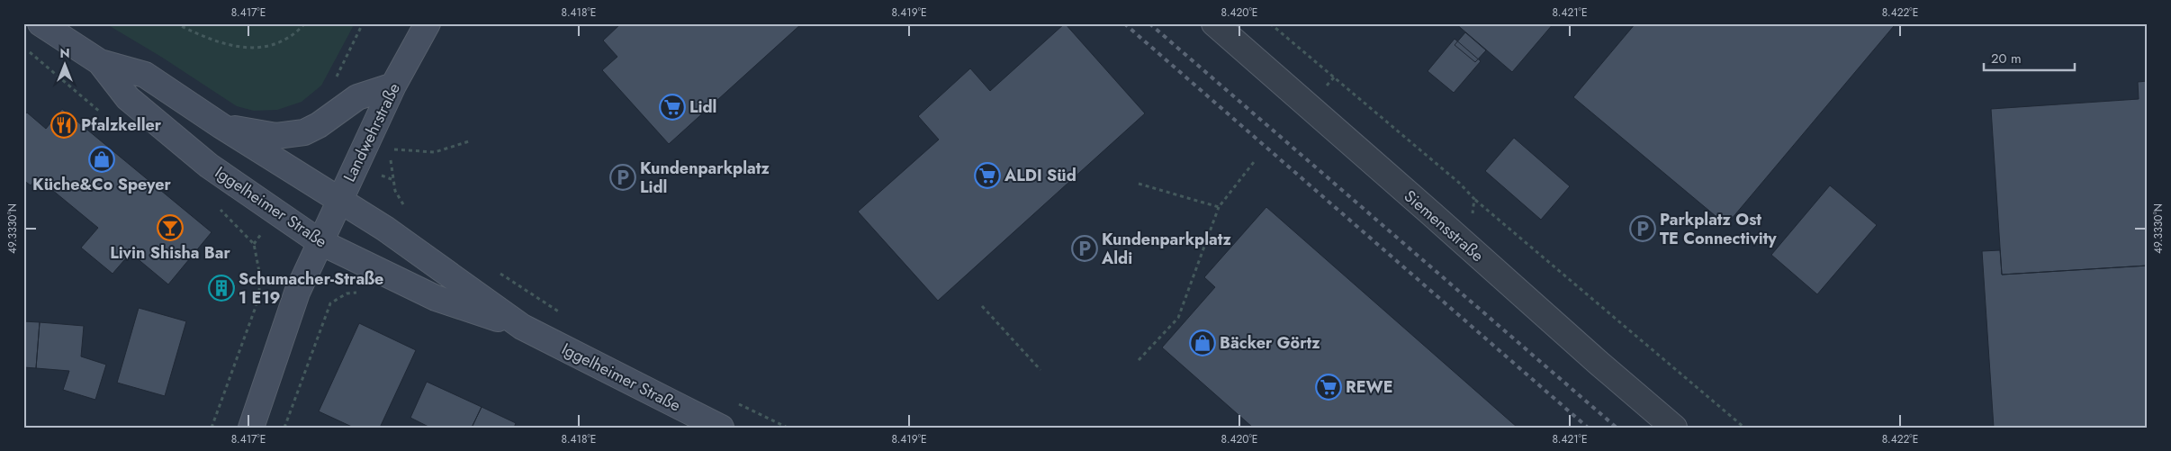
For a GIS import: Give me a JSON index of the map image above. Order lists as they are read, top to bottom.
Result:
{
  "streets": {
    "main road": ["Landwehrstraße", "Iggelheimer Straße"],
    "street": ["Siemensstraße"]
  },
  "crossings": [
    ["Landwehrstraße", "Iggelheimer Straße"]
  ],
  "places": {
    "supermarket": ["Lidl", "ALDI Süd", "REWE"],
    "restaurant": ["Pfalzkeller"],
    "shop": ["Küche&Co Speyer", "Bäcker Görtz"],
    "parking": ["Kundenparkplatz Lidl", "Parkplatz Ost TE Connectivity", "Kundenparkplatz Aldi"],
    "bar": ["Livin Shisha Bar"],
    "building": ["Schumacher-Straße 1 E19"]
  },
  "scale_bar": "20 m",
  "north": "top",
  "coordinates": [
    "8.417°E",
    "8.418°E",
    "8.419°E",
    "8.420°E",
    "8.421°E",
    "8.422°E",
    "49.3330°N"
  ]
}
